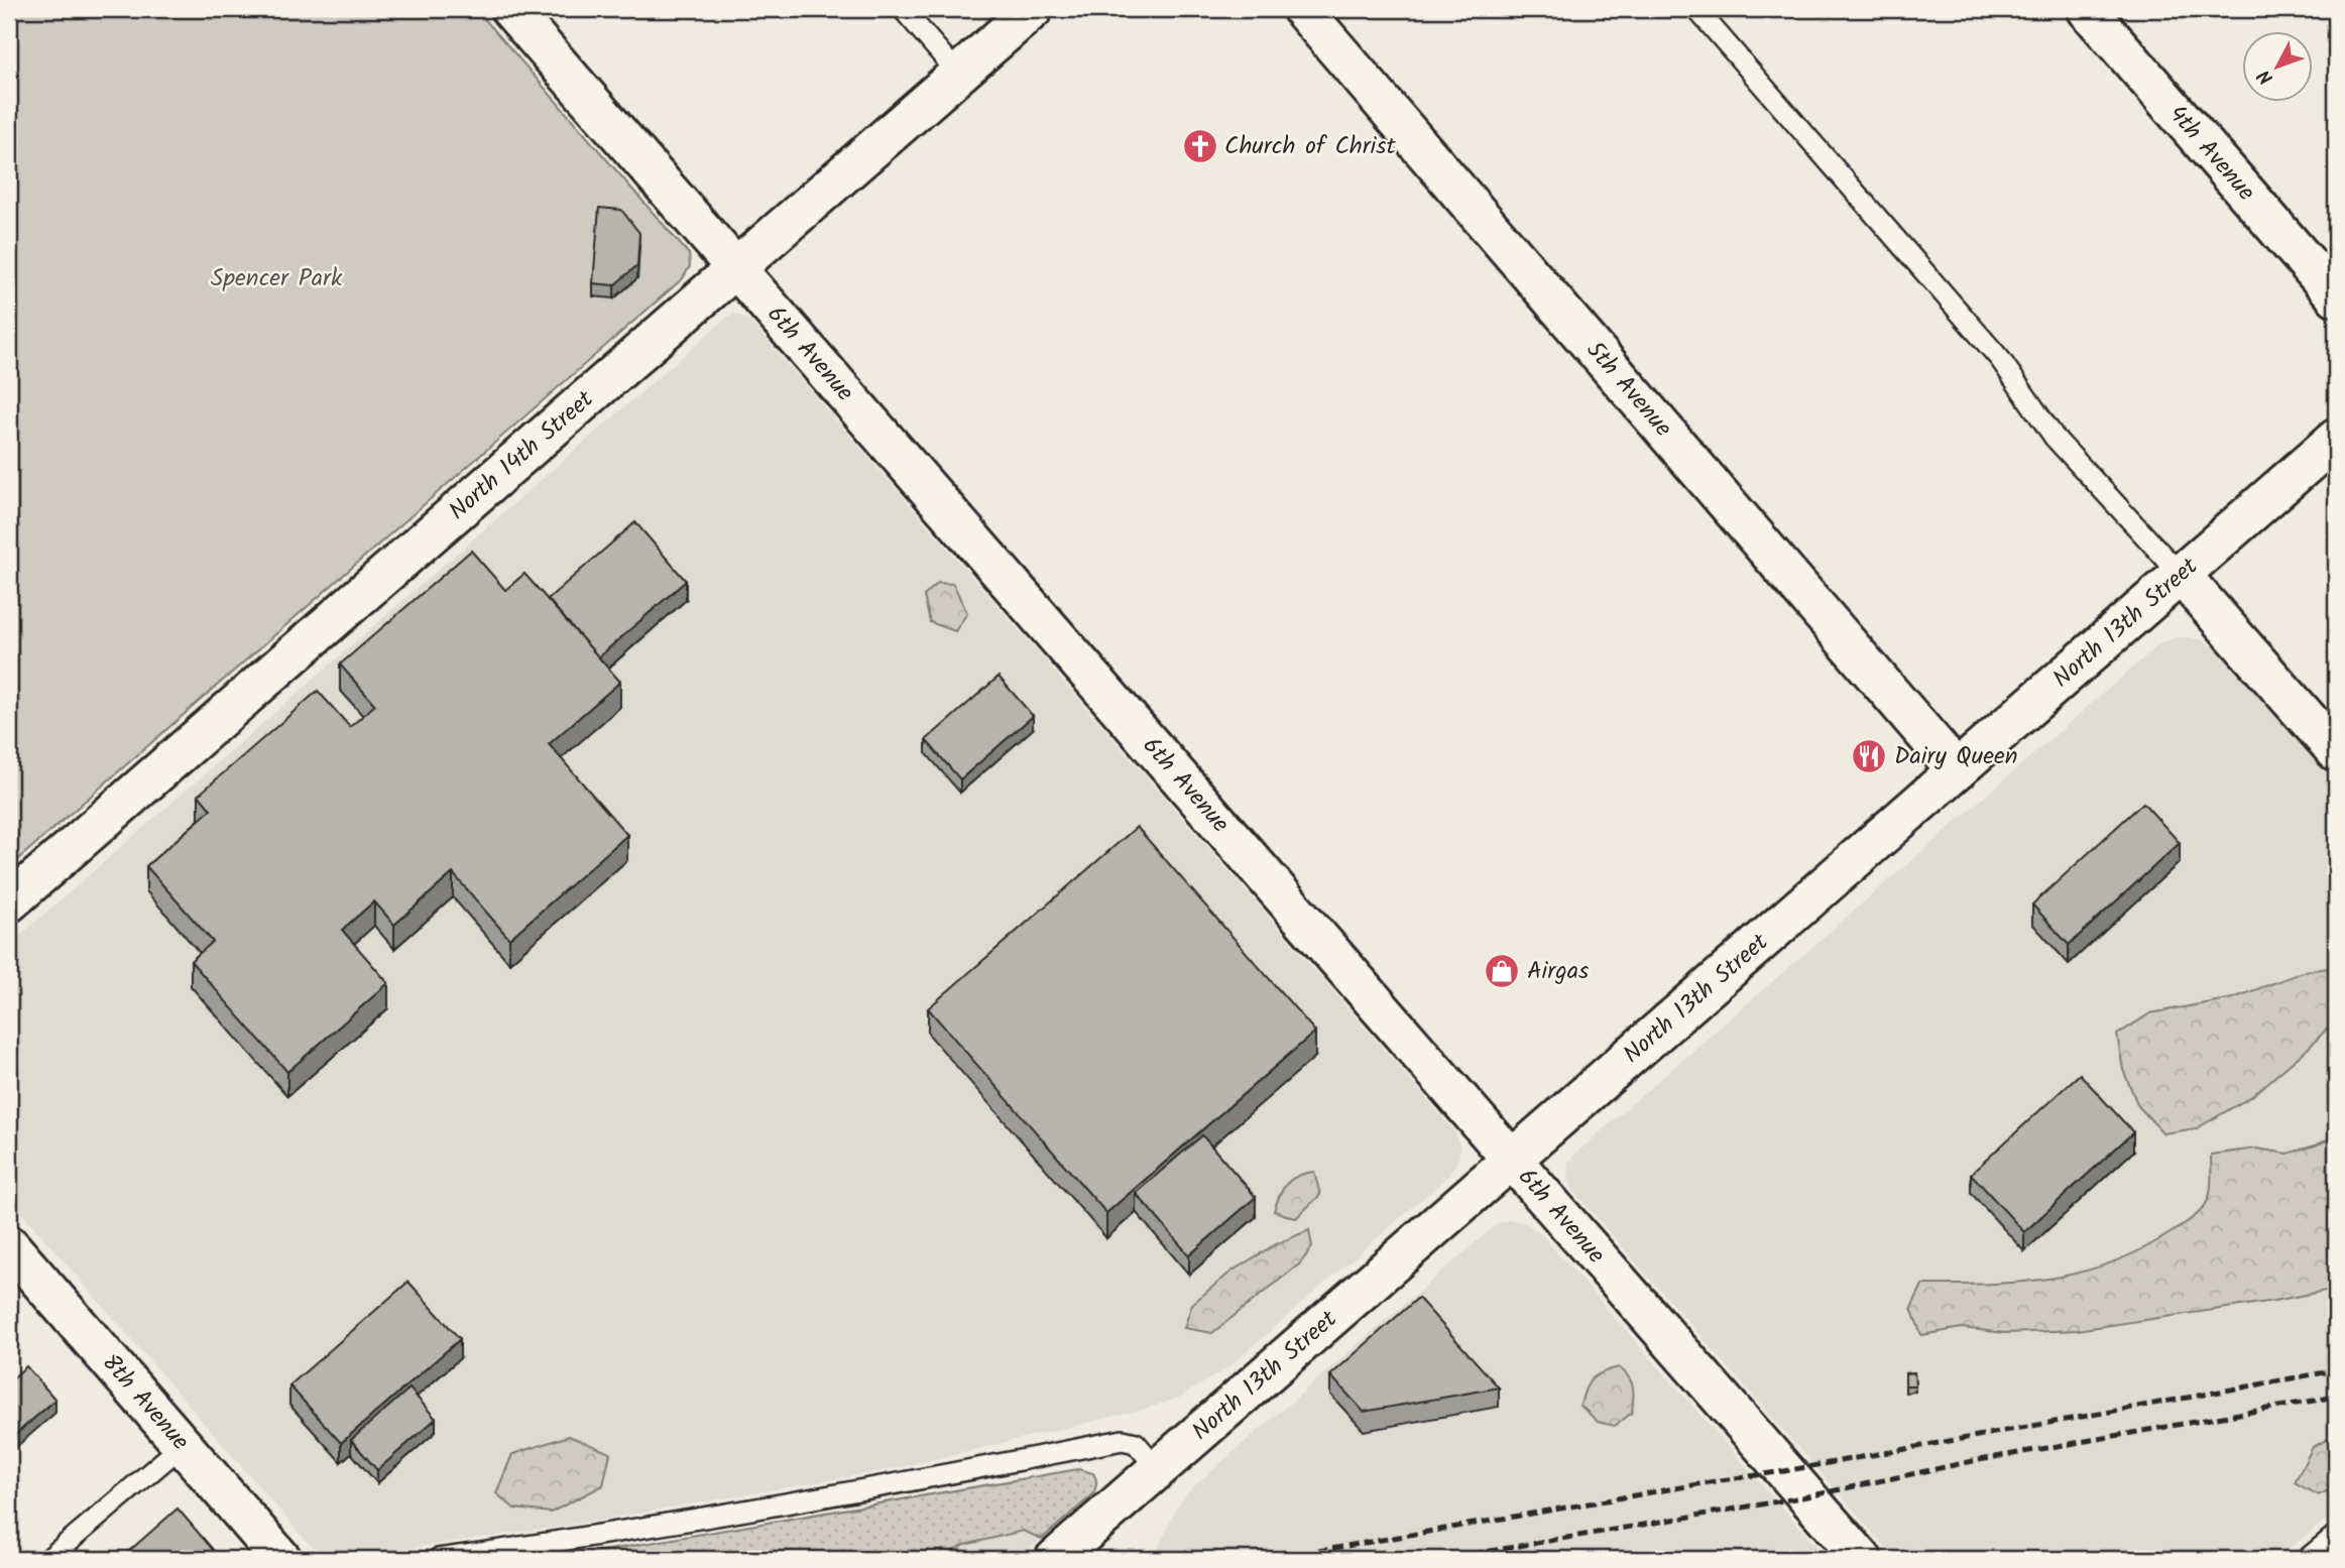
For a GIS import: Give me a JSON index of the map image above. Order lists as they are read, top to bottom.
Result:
{
  "streets": {
    "street": [
      "4th Avenue",
      "6th Avenue",
      "5th Avenue",
      "North 14th Street",
      "North 13th Street",
      "8th Avenue"
    ]
  },
  "crossings": [
    ["6th Avenue", "North 14th Street"],
    ["6th Avenue", "North 13th Street"],
    ["5th Avenue", "North 13th Street"]
  ],
  "parks": ["Spencer Park"],
  "places": {
    "church": ["Church of Christ"],
    "restaurant": ["Dairy Queen"],
    "shop": ["Airgas"]
  },
  "north": "bottom left"
}
